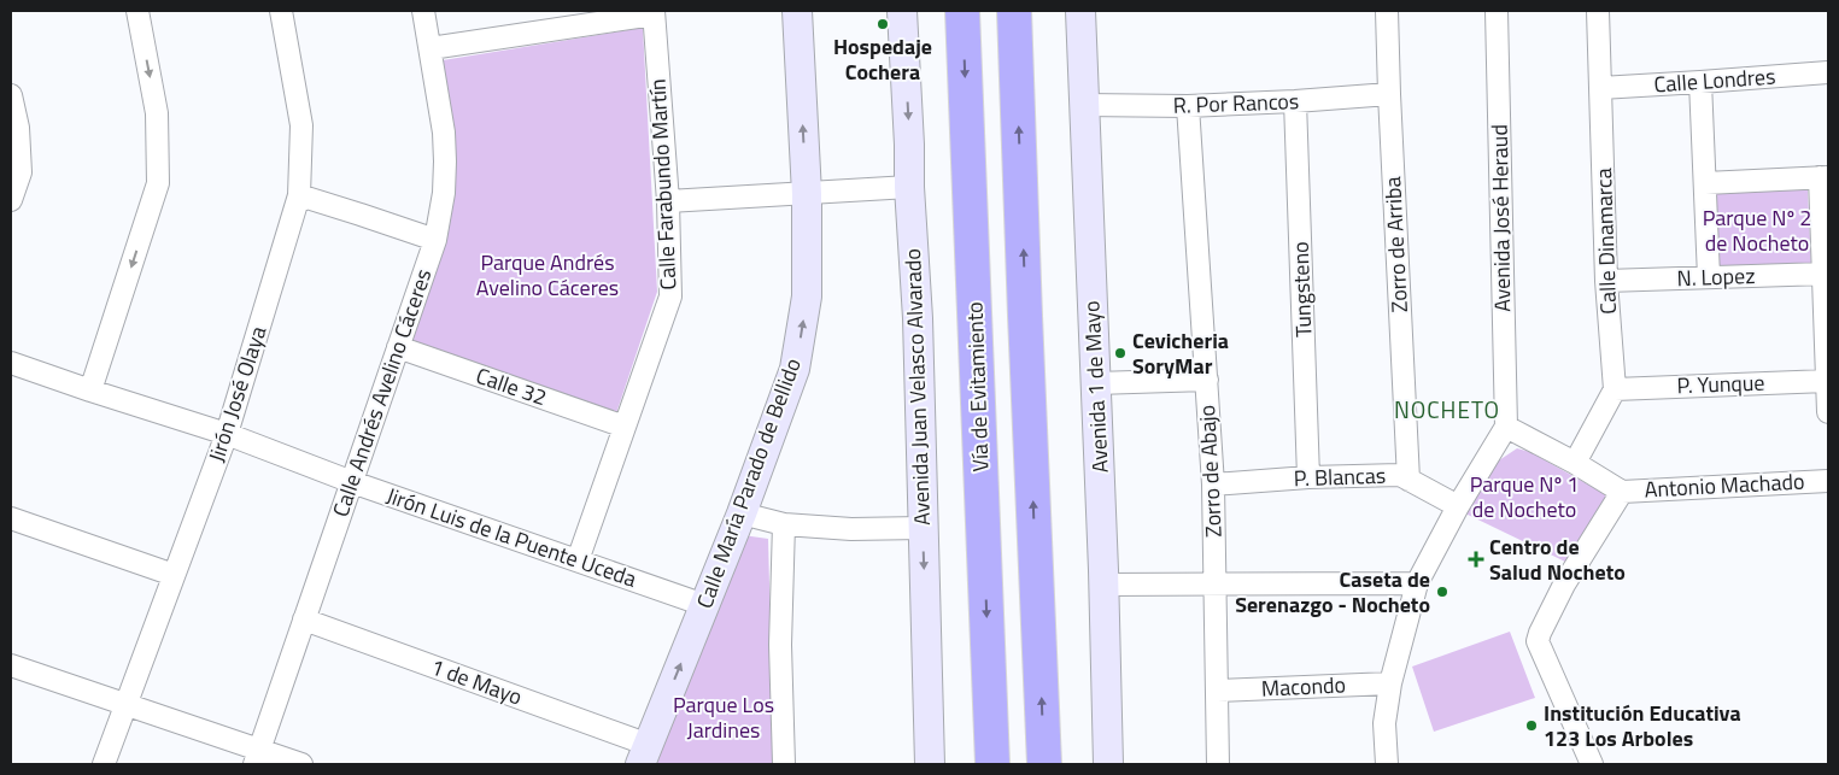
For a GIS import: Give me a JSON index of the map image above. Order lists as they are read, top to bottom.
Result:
{
  "streets": {
    "highway": ["Vía de Evitamiento"],
    "street": [
      "Calle Londres",
      "R. Por Rancos",
      "Calle Farabundo Martín",
      "Avenida José Heraud",
      "Calle Dinamarca",
      "Zorro de Arriba",
      "N. Lopez",
      "Tungsteno",
      "P. Yunque",
      "Calle 32",
      "Avenida Juan Velasco Alvarado",
      "Avenida 1 de Mayo",
      "Calle Andrés Avelino Cáceres",
      "Jirón José Olaya",
      "Zorro de Abajo",
      "P. Blancas",
      "Calle María Parado de Bellido",
      "Antonio Machado",
      "Jirón Luis de la Puente Uceda",
      "1 de Mayo",
      "Macondo"
    ]
  },
  "crossings": [
    ["Calle Londres", "Calle Dinamarca"],
    ["R. Por Rancos", "Zorro de Arriba"],
    ["R. Por Rancos", "Tungsteno"],
    ["R. Por Rancos", "Avenida 1 de Mayo"],
    ["R. Por Rancos", "Zorro de Abajo"],
    ["Calle Farabundo Martín", "Calle 32"],
    ["Calle Farabundo Martín", "Jirón Luis de la Puente Uceda"],
    ["Calle Dinamarca", "N. Lopez"],
    ["Calle Dinamarca", "P. Yunque"],
    ["Zorro de Arriba", "P. Blancas"],
    ["Tungsteno", "P. Blancas"],
    ["Calle 32", "Calle Andrés Avelino Cáceres"],
    ["Calle Andrés Avelino Cáceres", "Jirón Luis de la Puente Uceda"],
    ["Calle Andrés Avelino Cáceres", "1 de Mayo"],
    ["Jirón José Olaya", "Jirón Luis de la Puente Uceda"],
    ["Zorro de Abajo", "P. Blancas"],
    ["Zorro de Abajo", "Macondo"],
    ["Calle María Parado de Bellido", "Jirón Luis de la Puente Uceda"],
    ["Calle María Parado de Bellido", "1 de Mayo"]
  ],
  "one_way": ["Calle María Parado de Bellido"],
  "districts": ["NOCHETO"],
  "parks": [
    "Parque Nº 2 de Nocheto",
    "Parque Andrés Avelino Cáceres",
    "Parque Nº 1 de Nocheto",
    "Parque Los Jardines"
  ],
  "places": {
    "other": [
      "Hospedaje Cochera",
      "Cevicheria SoryMar",
      "Caseta de Serenazgo - Nocheto",
      "Institución Educativa 123 Los Arboles"
    ],
    "health": ["Centro de Salud Nocheto"]
  }
}
